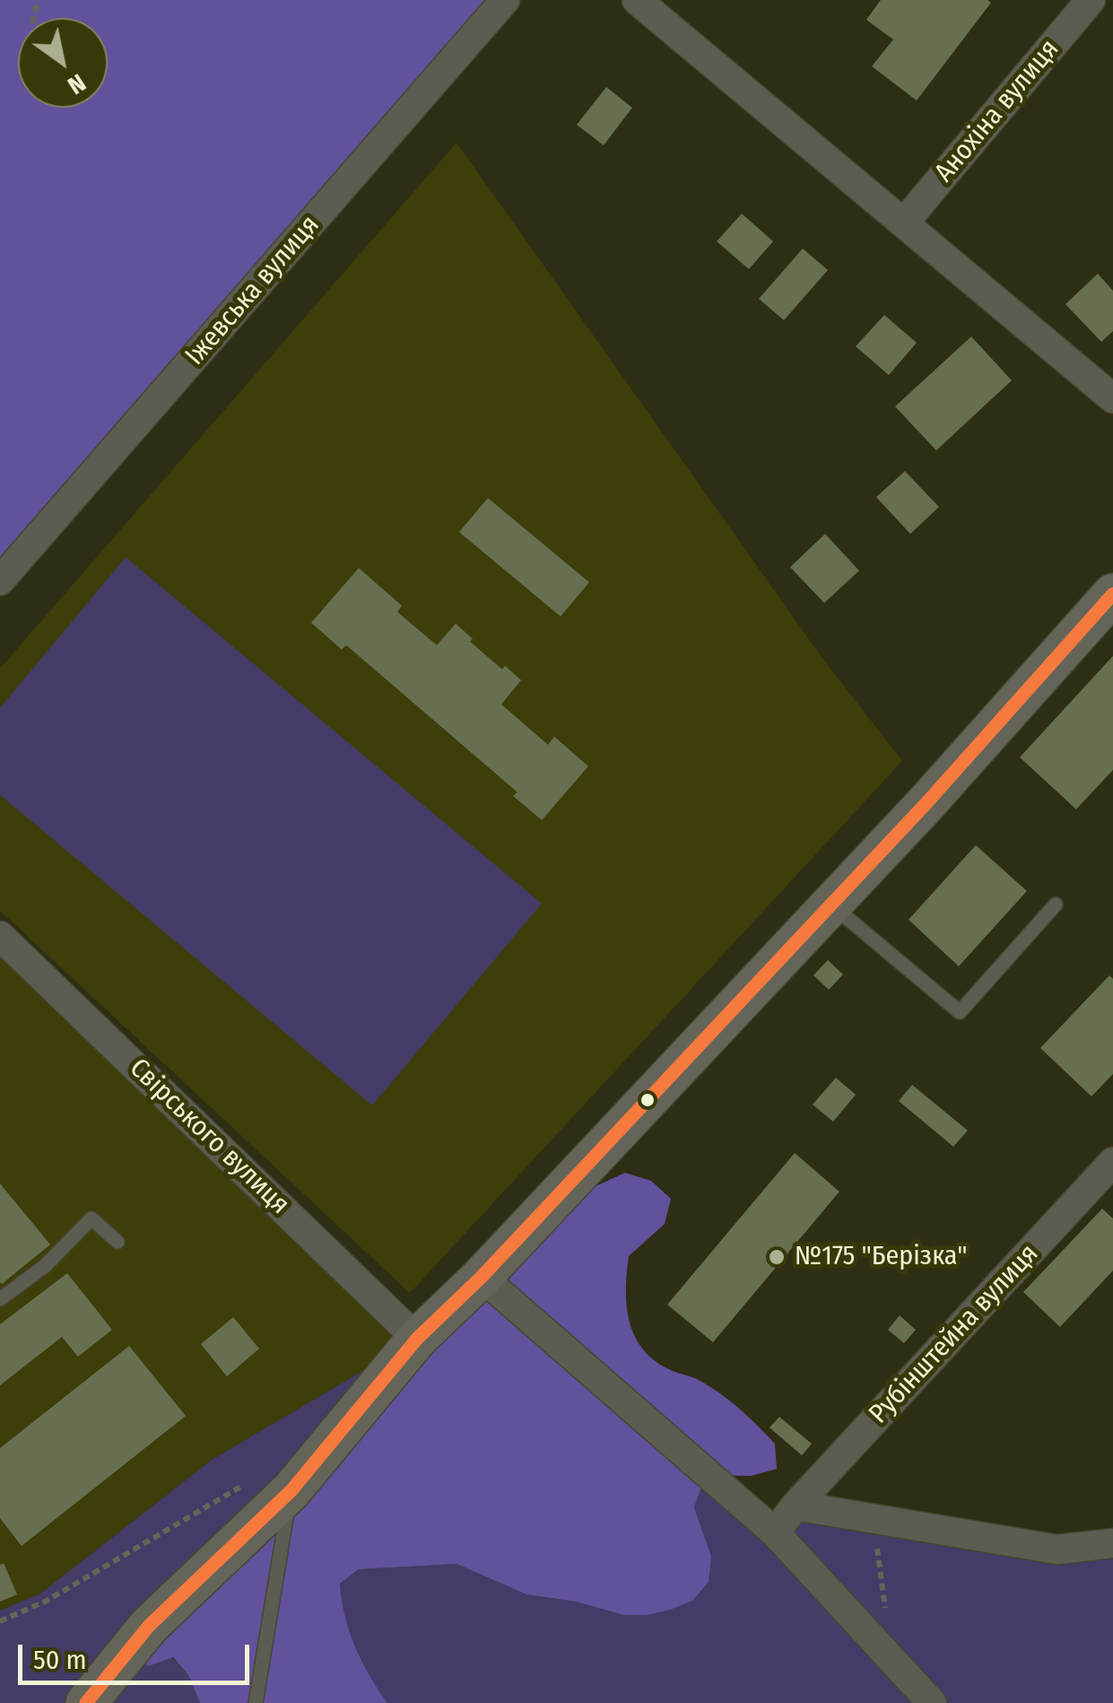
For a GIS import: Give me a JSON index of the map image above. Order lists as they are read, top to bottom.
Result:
{
  "streets": {
    "street": [
      "Анохіна вулиця",
      "Іжевська вулиця",
      "Свірського вулиця",
      "Рубінштейна вулиця"
    ]
  },
  "places": ["№175 \"Берізка\""],
  "scale_bar": "50 m",
  "north": "bottom right"
}
